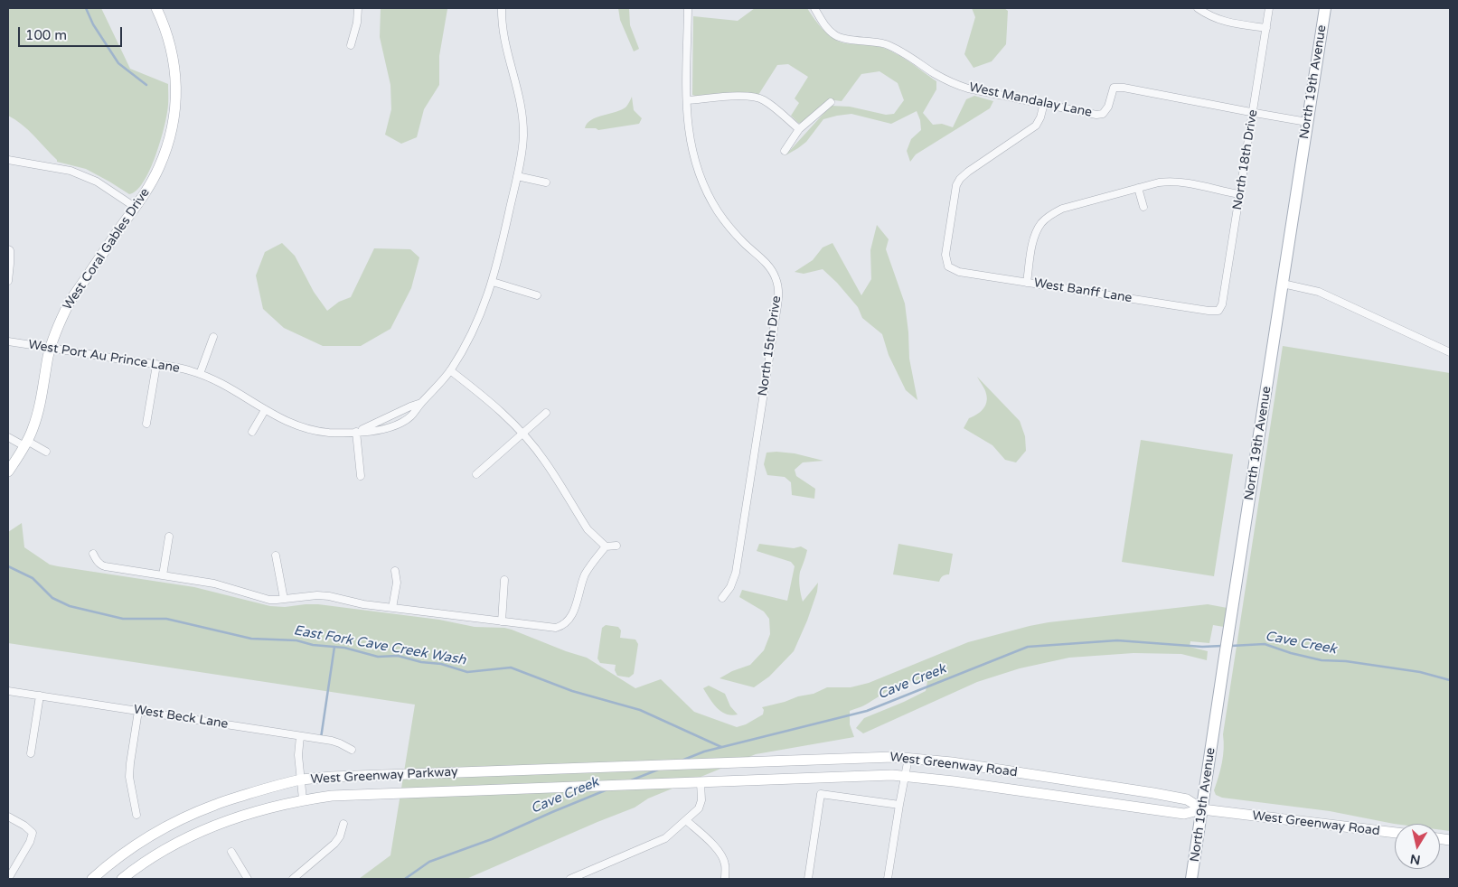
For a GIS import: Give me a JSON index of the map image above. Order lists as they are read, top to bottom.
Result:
{
  "streets": {
    "main road": [
      "North 19th Avenue",
      "West Coral Gables Drive",
      "West Greenway Road",
      "West Greenway Parkway"
    ],
    "street": [
      "West Mandalay Lane",
      "North 18th Drive",
      "West Banff Lane",
      "North 15th Drive",
      "West Port Au Prince Lane",
      "West Beck Lane"
    ]
  },
  "crossings": [
    ["North 19th Avenue", "West Mandalay Lane"],
    ["North 19th Avenue", "West Greenway Road"],
    ["West Mandalay Lane", "North 18th Drive"],
    ["West Mandalay Lane", "West Banff Lane"],
    ["North 18th Drive", "West Banff Lane"],
    ["West Coral Gables Drive", "West Port Au Prince Lane"],
    ["West Greenway Road", "West Greenway Parkway"]
  ],
  "water": ["Cave Creek", "East Fork Cave Creek Wash"],
  "scale_bar": "100 m",
  "north": "bottom"
}
